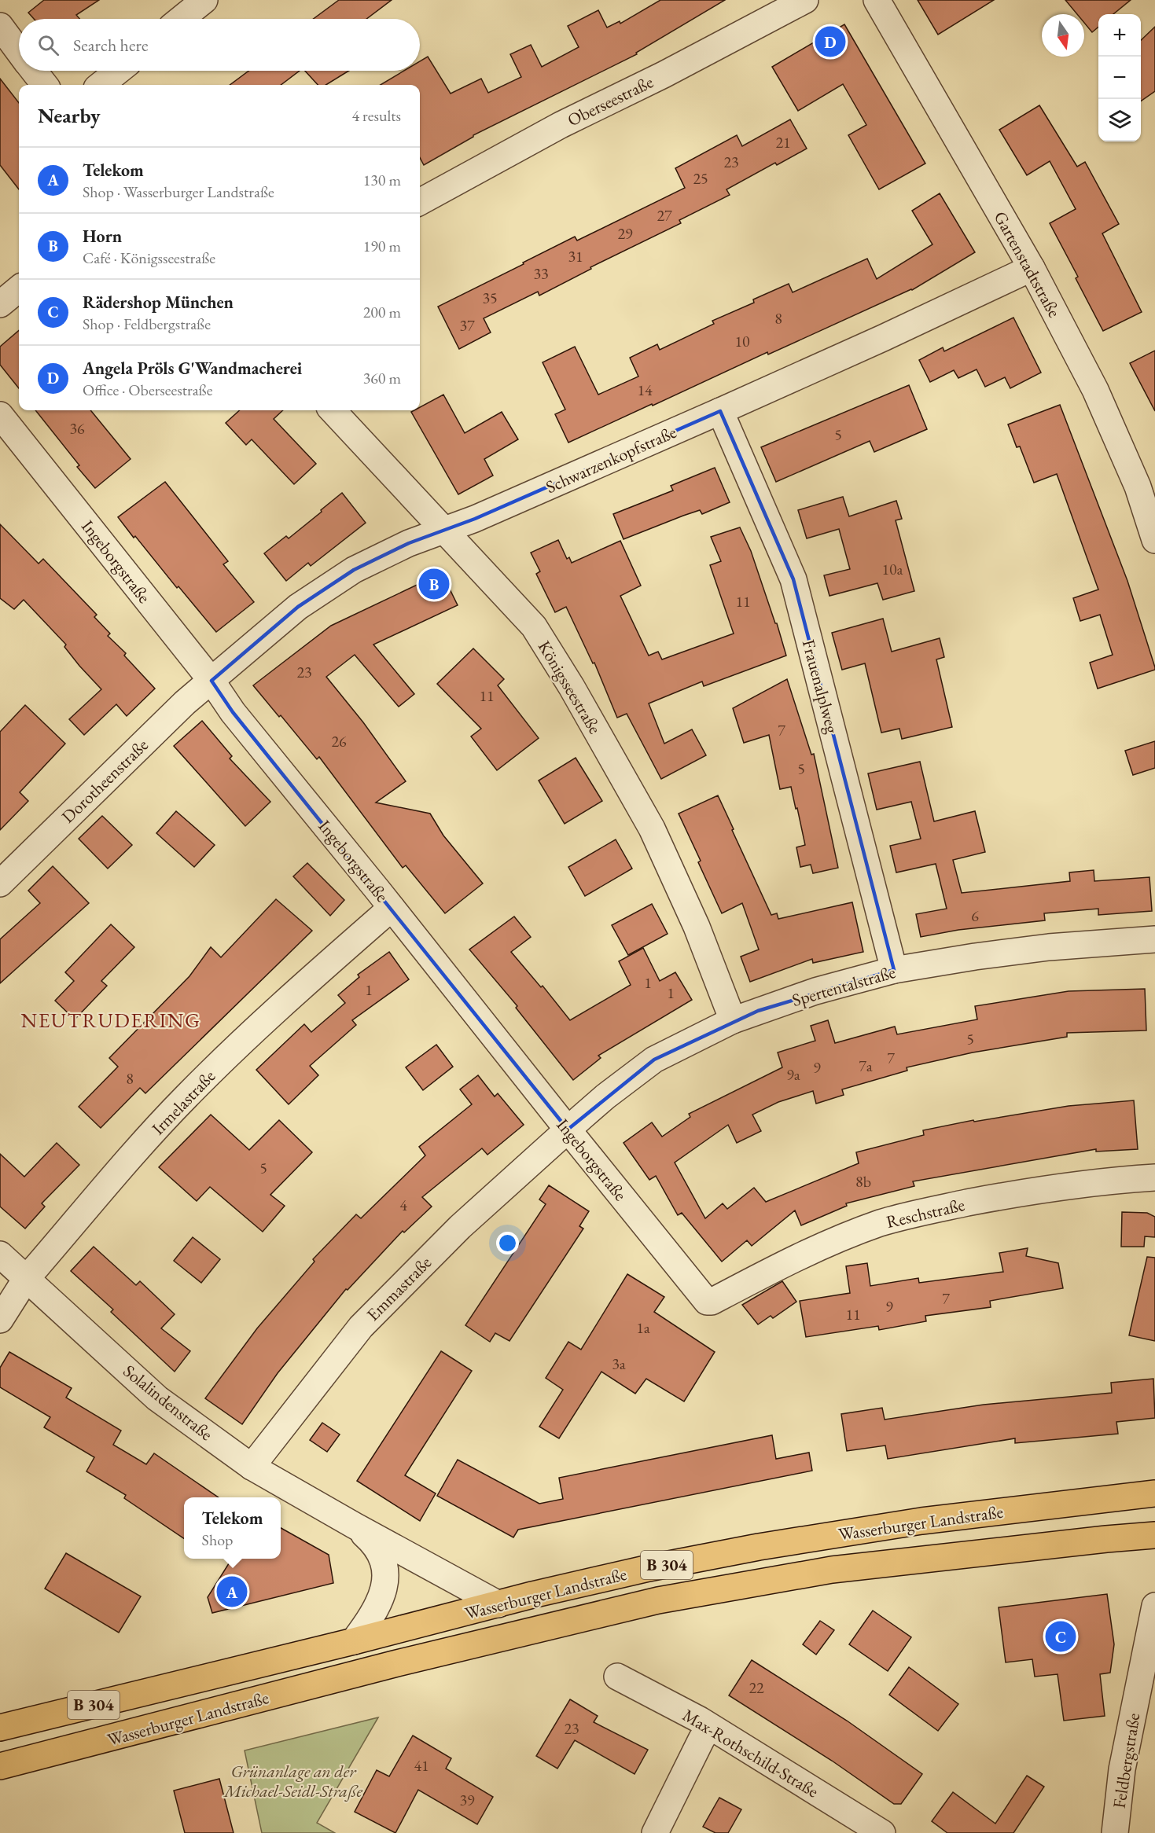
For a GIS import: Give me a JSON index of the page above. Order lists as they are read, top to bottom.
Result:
{
  "streets": {
    "main road": ["Wasserburger Landstraße", "B 304"],
    "street": [
      "Oberseestraße",
      "Gartenstadtstraße",
      "Schwarzenkopfstraße",
      "Ingeborgstraße",
      "Frauenalplweg",
      "Königsseestraße",
      "Dorotheenstraße",
      "Spertentalstraße",
      "Irmelastraße",
      "Reschstraße",
      "Emmastraße",
      "Solalindenstraße",
      "Max-Rothschild-Straße",
      "Feldbergstraße"
    ]
  },
  "crossings": [
    ["Gartenstadtstraße", "Schwarzenkopfstraße"],
    ["Schwarzenkopfstraße", "Ingeborgstraße"],
    ["Schwarzenkopfstraße", "Frauenalplweg"],
    ["Schwarzenkopfstraße", "Königsseestraße"],
    ["Schwarzenkopfstraße", "Dorotheenstraße"],
    ["Ingeborgstraße", "Dorotheenstraße"],
    ["Ingeborgstraße", "Spertentalstraße"],
    ["Ingeborgstraße", "Irmelastraße"],
    ["Ingeborgstraße", "Reschstraße"],
    ["Ingeborgstraße", "Emmastraße"],
    ["Frauenalplweg", "Spertentalstraße"],
    ["Königsseestraße", "Spertentalstraße"],
    ["Spertentalstraße", "Emmastraße"],
    ["Irmelastraße", "Solalindenstraße"],
    ["Emmastraße", "Solalindenstraße"],
    ["Solalindenstraße", "Wasserburger Landstraße"]
  ],
  "districts": ["NEUTRUDERING"],
  "parks": ["Grünanlage an der Michael-Seidl-Straße"],
  "house_numbers": [
    "21",
    "23",
    "25",
    "27",
    "29",
    "31",
    "33",
    "35",
    "8",
    "37",
    "10",
    "14",
    "36",
    "5",
    "10a",
    "11",
    "23",
    "11",
    "7",
    "26",
    "5",
    "6",
    "1",
    "1",
    "1",
    "5",
    "7",
    "7a",
    "9",
    "9a",
    "8",
    "5",
    "8b",
    "4",
    "7",
    "9",
    "11",
    "1a",
    "3a",
    "22",
    "23",
    "41",
    "39"
  ],
  "north": "bottom",
  "page": {
    "map_buttons": ["+", "−"],
    "search": "Search here",
    "pins": [
      "D",
      "B",
      "A",
      "C"
    ],
    "heading": ["Nearby", "4 results"],
    "list": [
      {
        "mark": "A",
        "name": "Telekom",
        "note": "Shop · Wasserburger Landstraße",
        "value": "130 m"
      },
      {
        "mark": "B",
        "name": "Horn",
        "note": "Café · Königsseestraße",
        "value": "190 m"
      },
      {
        "mark": "C",
        "name": "Rädershop München",
        "note": "Shop · Feldbergstraße",
        "value": "200 m"
      },
      {
        "mark": "D",
        "name": "Angela Pröls G'Wandmacherei",
        "note": "Office · Oberseestraße",
        "value": "360 m"
      }
    ],
    "popup": ["Telekom", "Shop"]
  }
}
